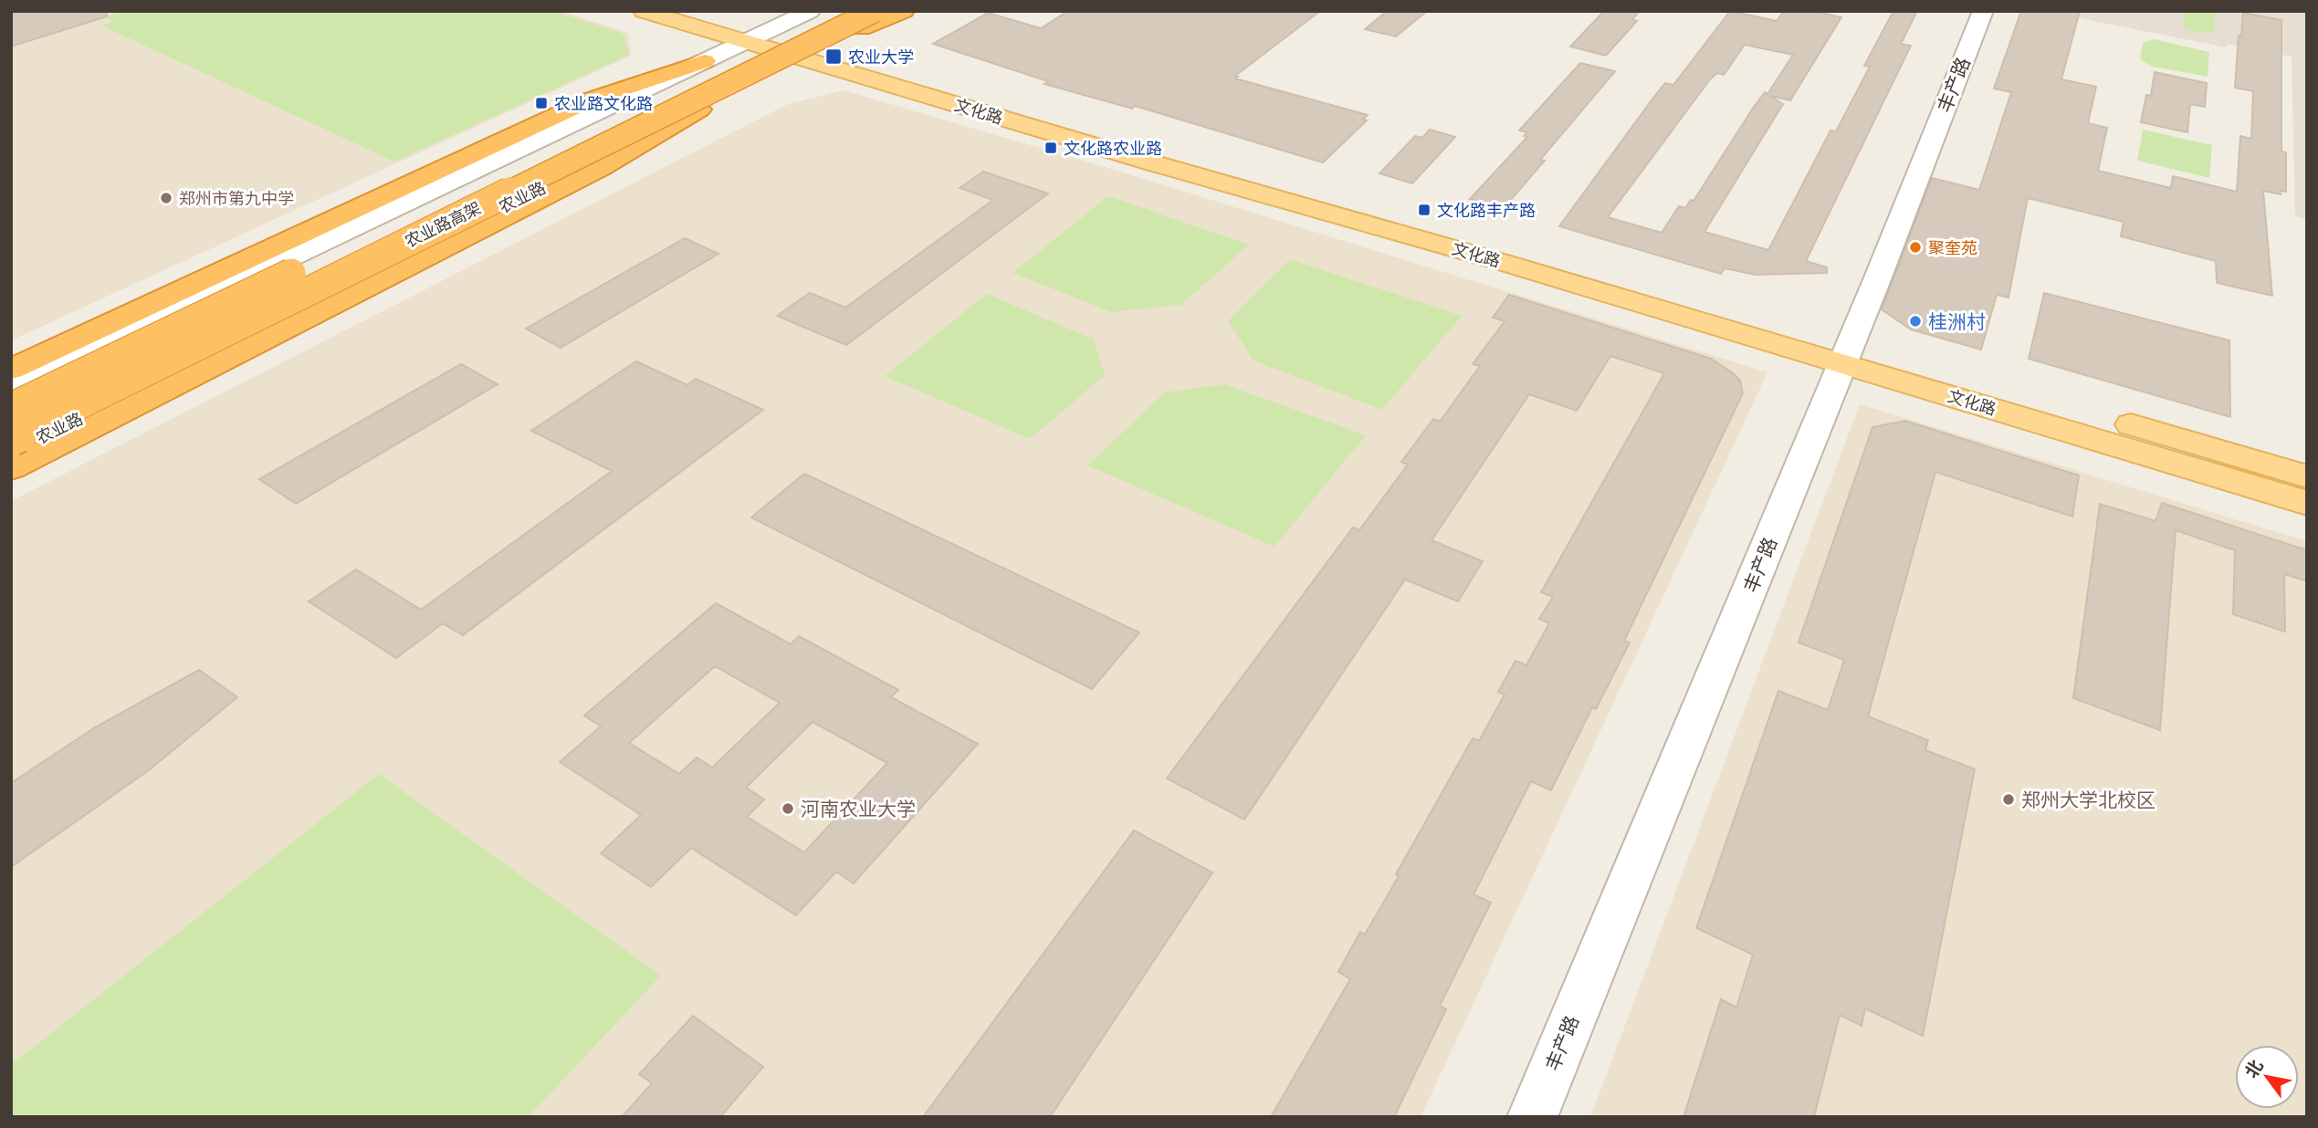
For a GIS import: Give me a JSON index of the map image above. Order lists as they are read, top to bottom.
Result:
{
  "streets": {
    "highway": ["农业路高架"],
    "main road": ["文化路"],
    "street": ["丰产路", "农业路"]
  },
  "crossings": [
    ["丰产路", "文化路"],
    ["文化路", "农业路"],
    ["农业路", "农业路高架"]
  ],
  "places": {
    "transit": [
      "农业大学",
      "农业路文化路",
      "文化路农业路",
      "文化路丰产路"
    ],
    "other": [
      "郑州市第九中学",
      "聚奎苑",
      "桂洲村",
      "郑州大学北校区",
      "河南农业大学"
    ]
  },
  "north": "top left"
}
